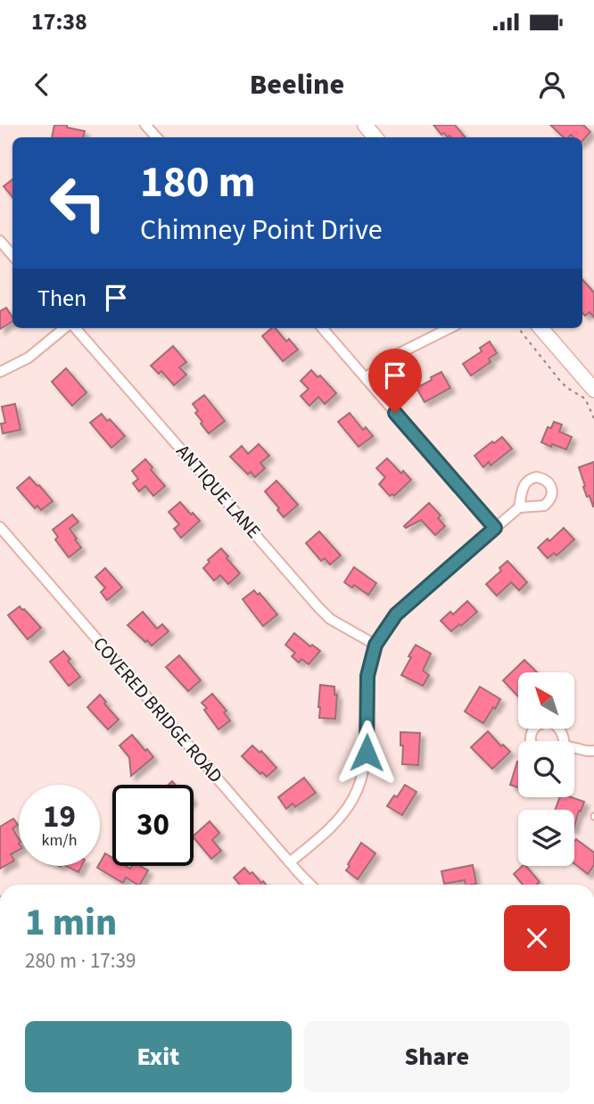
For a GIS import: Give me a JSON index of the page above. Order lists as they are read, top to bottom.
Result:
{
  "streets": {
    "street": ["ANTIQUE LANE", "COVERED BRIDGE ROAD"]
  },
  "north": "top left",
  "page": {
    "status": "17:38",
    "header": "Beeline",
    "turn": ["180 m", "Chimney Point Drive"],
    "then": "Then",
    "speed": "19 km/h",
    "limit": "30",
    "heading": ["1 min", "280 m · 17:39"],
    "buttons": ["Exit", "Share"]
  }
}
